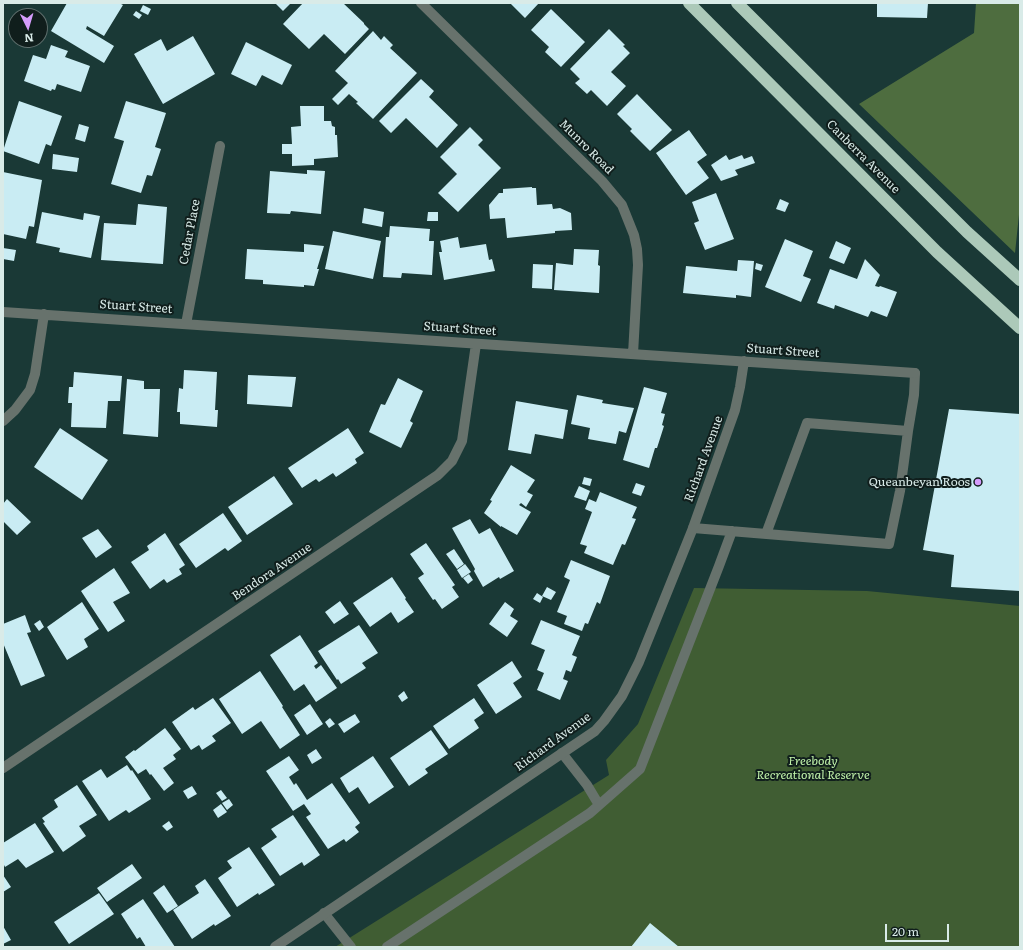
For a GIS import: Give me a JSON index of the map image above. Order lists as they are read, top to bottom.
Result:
{
  "streets": {
    "highway": ["Canberra Avenue"],
    "street": [
      "Munro Road",
      "Cedar Place",
      "Stuart Street",
      "Richard Avenue",
      "Bendora Avenue"
    ]
  },
  "crossings": [
    ["Munro Road", "Stuart Street"],
    ["Cedar Place", "Stuart Street"],
    ["Stuart Street", "Richard Avenue"],
    ["Stuart Street", "Bendora Avenue"]
  ],
  "parks": ["Freebody Recreational Reserve"],
  "places": ["Queanbeyan Roos"],
  "scale_bar": "20 m",
  "north": "bottom"
}
